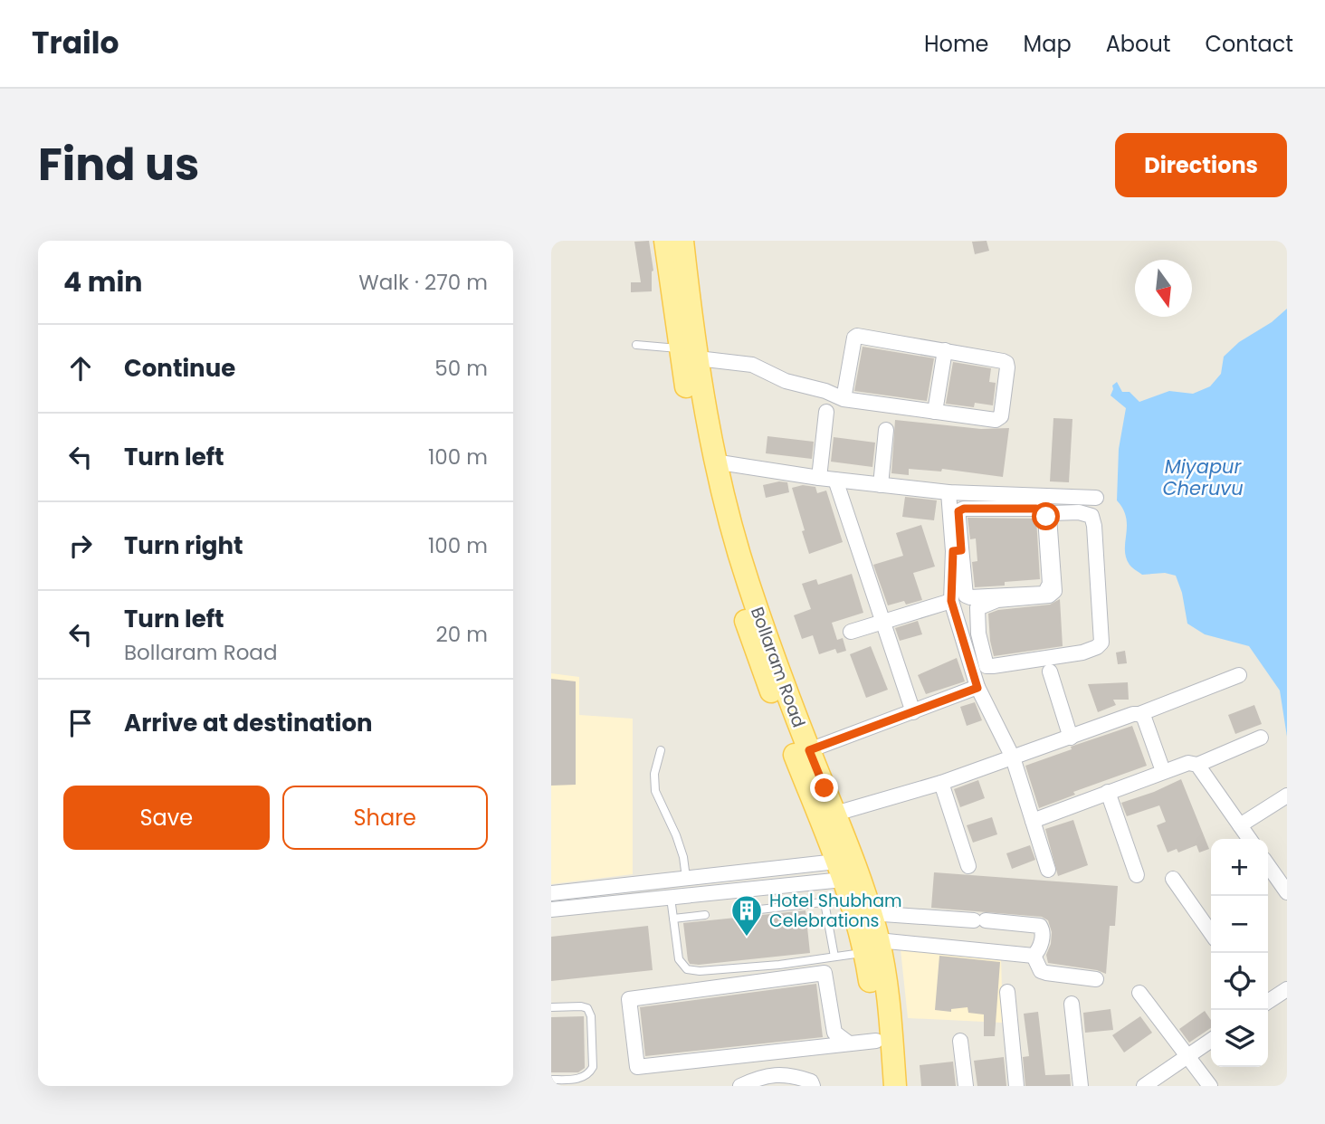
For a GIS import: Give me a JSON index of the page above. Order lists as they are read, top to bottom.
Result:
{
  "streets": {
    "main road": ["Bollaram Road"]
  },
  "water": ["Miyapur Cheruvu"],
  "places": {
    "building": ["Hotel Shubham Celebrations"]
  },
  "north": "bottom",
  "page": {
    "header": "Trailo",
    "nav": [
      "Home",
      "Map",
      "About",
      "Contact"
    ],
    "title": "Find us",
    "buttons": [
      "Directions",
      ["Save", "Share"]
    ],
    "heading": ["4 min", "Walk · 270 m"],
    "list": [
      ["Continue", "50 m"],
      ["Turn left", "100 m"],
      ["Turn right", "100 m"],
      ["Turn left", "Bollaram Road", "20 m"],
      "Arrive at destination"
    ],
    "map_buttons": ["+", "−"]
  }
}
